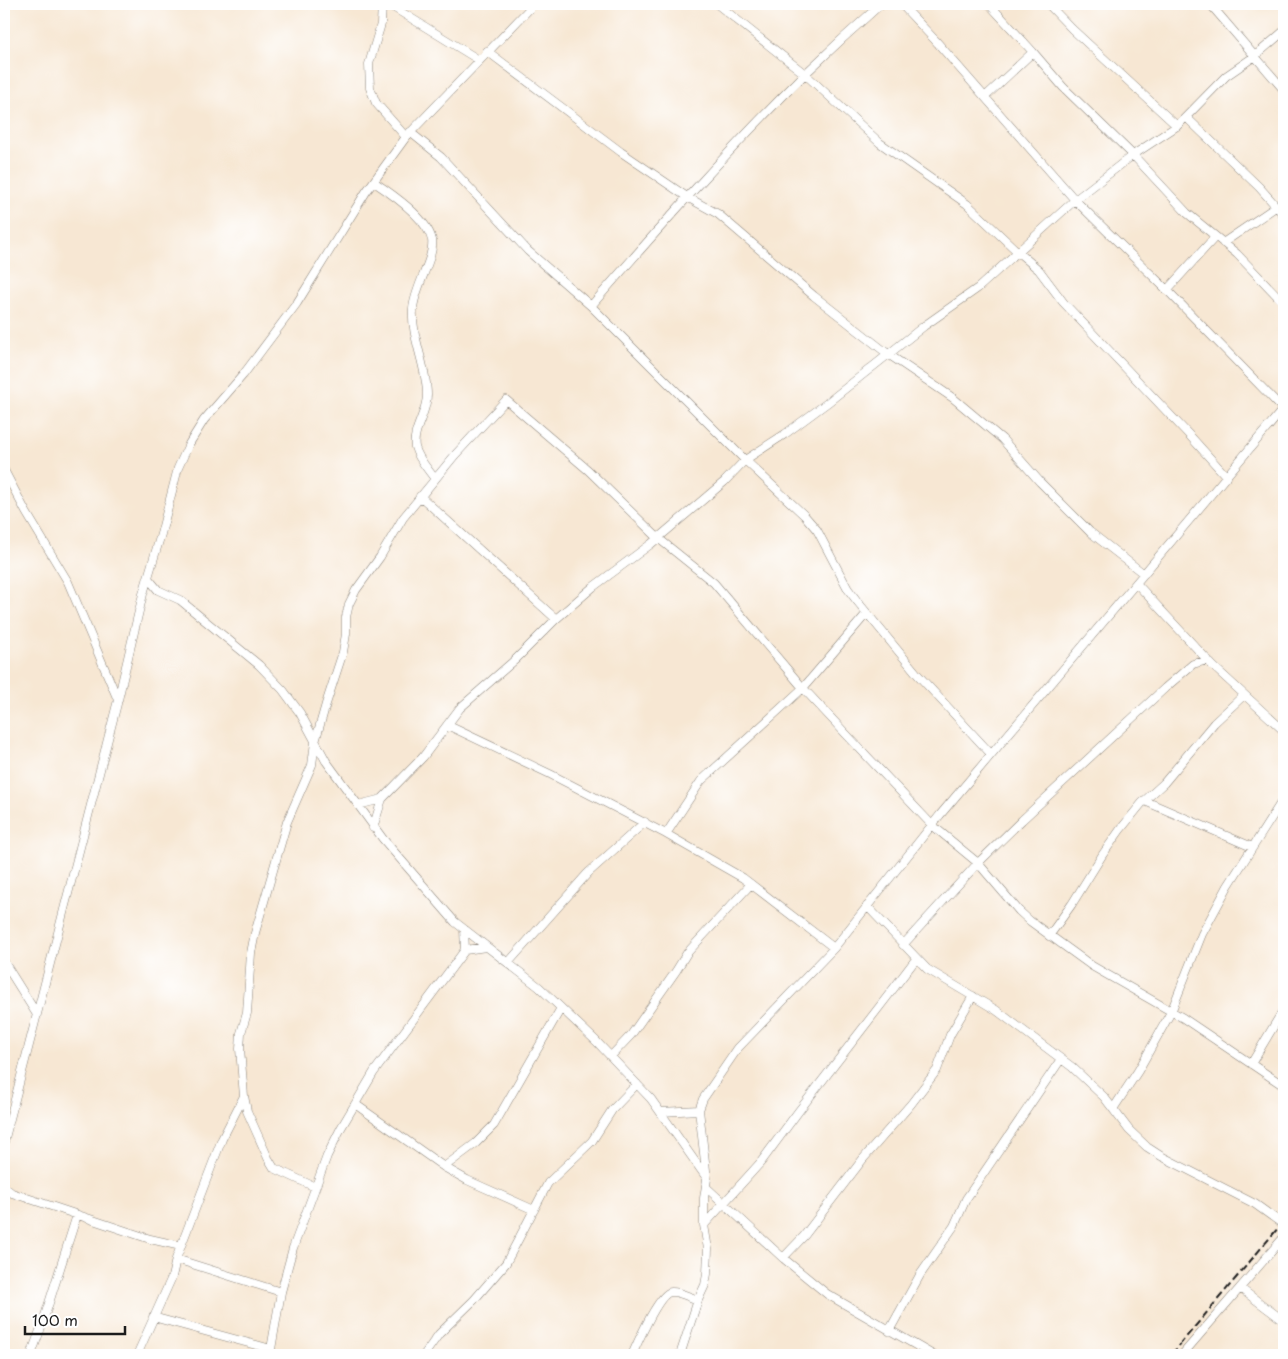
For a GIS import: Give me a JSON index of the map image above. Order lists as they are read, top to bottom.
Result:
{
  "scale_bar": "100 m"
}
